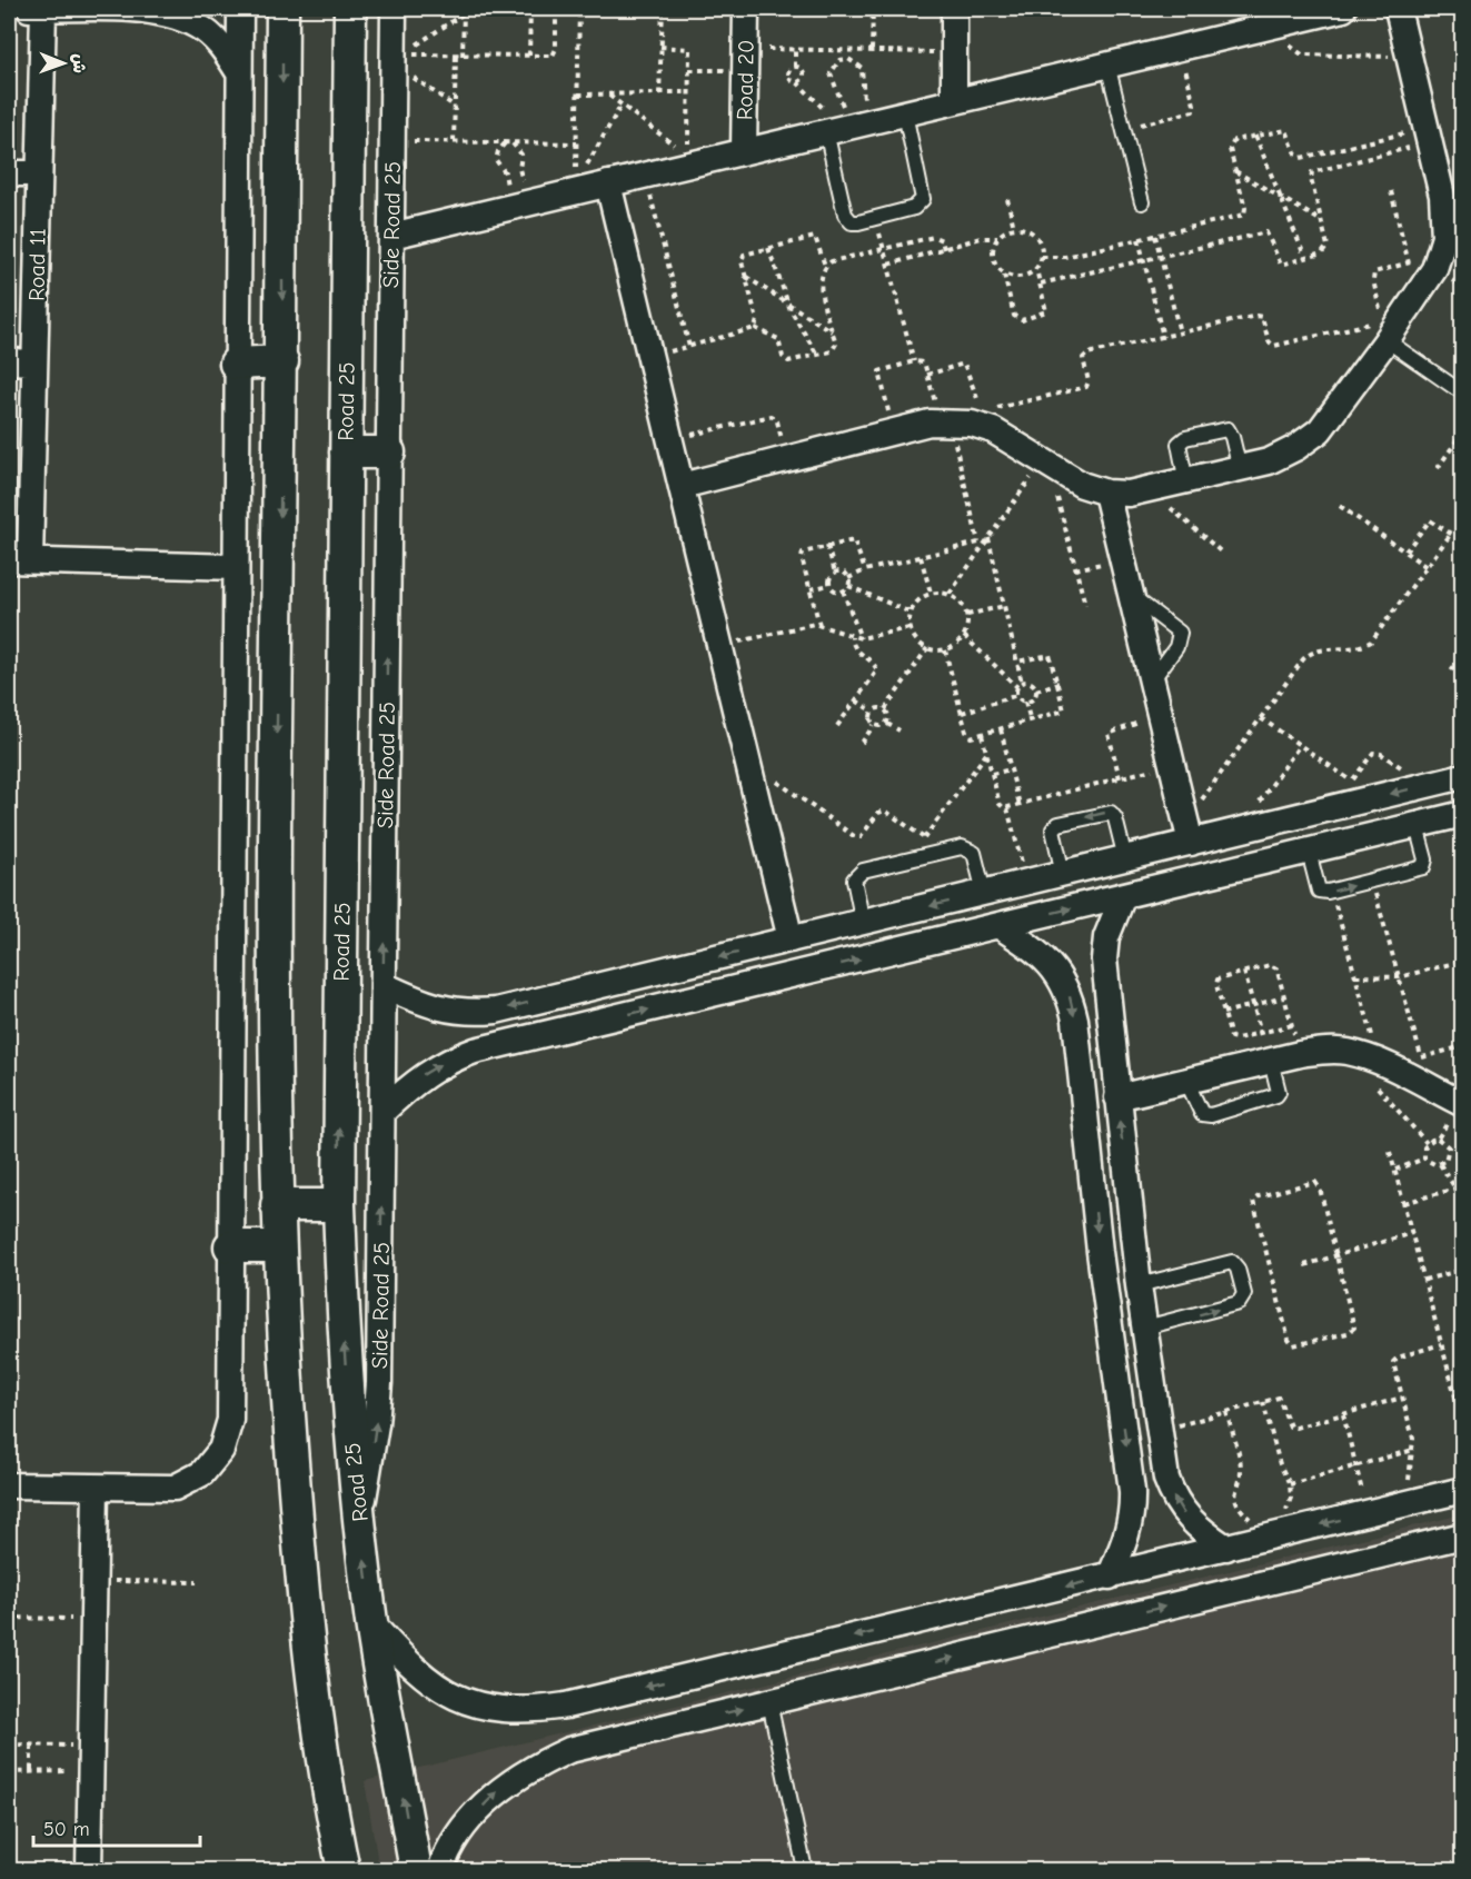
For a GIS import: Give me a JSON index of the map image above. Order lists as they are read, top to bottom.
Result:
{
  "streets": {
    "street": [
      "Road 20",
      "Side Road 25",
      "Road 11",
      "Road 25"
    ]
  },
  "crossings": [
    ["Side Road 25", "Road 25"]
  ],
  "scale_bar": "50 m",
  "north": "right"
}
